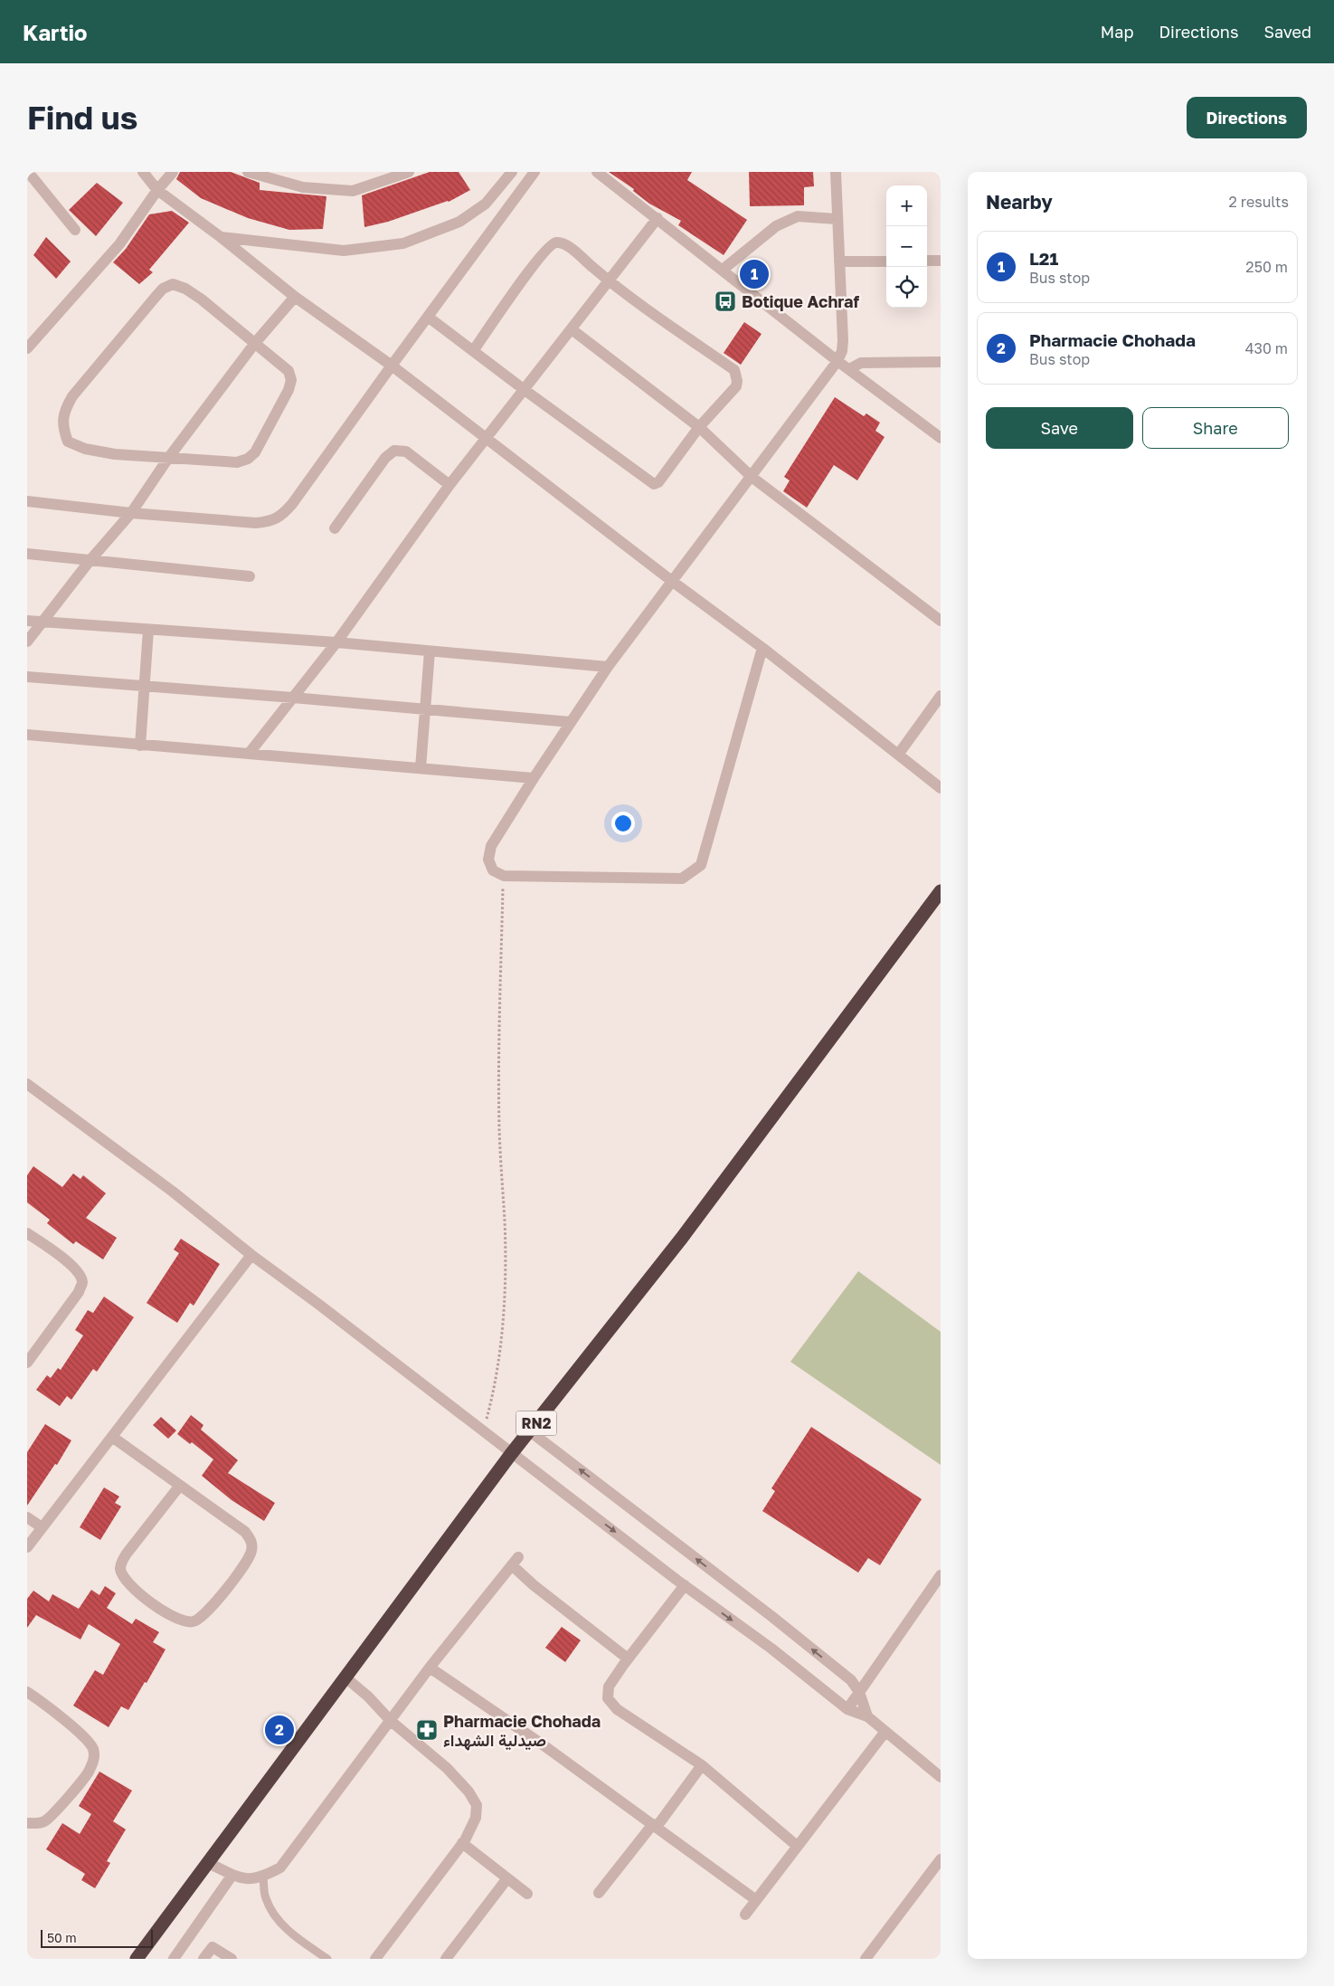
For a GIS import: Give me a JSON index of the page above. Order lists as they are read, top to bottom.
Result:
{
  "streets": {
    "highway": ["RN2"]
  },
  "places": {
    "bus stop": ["Botique Achraf"],
    "pharmacy": ["Pharmacie Chohada صيدلية الشهداء"]
  },
  "scale_bar": "50 m",
  "page": {
    "header": "Kartio",
    "nav": ["Map", "Directions", "Saved"],
    "buttons": [
      "Directions",
      ["Save", "Share"]
    ],
    "title": "Find us",
    "heading": ["Nearby", "2 results"],
    "map_buttons": ["+", "−"],
    "list": [
      {
        "mark": "1",
        "name": "L21",
        "note": "Bus stop",
        "value": "250 m"
      },
      {
        "mark": "2",
        "name": "Pharmacie Chohada",
        "note": "Bus stop",
        "value": "430 m"
      }
    ],
    "pins": ["1", "2"],
    "scale": "50 m"
  }
}
